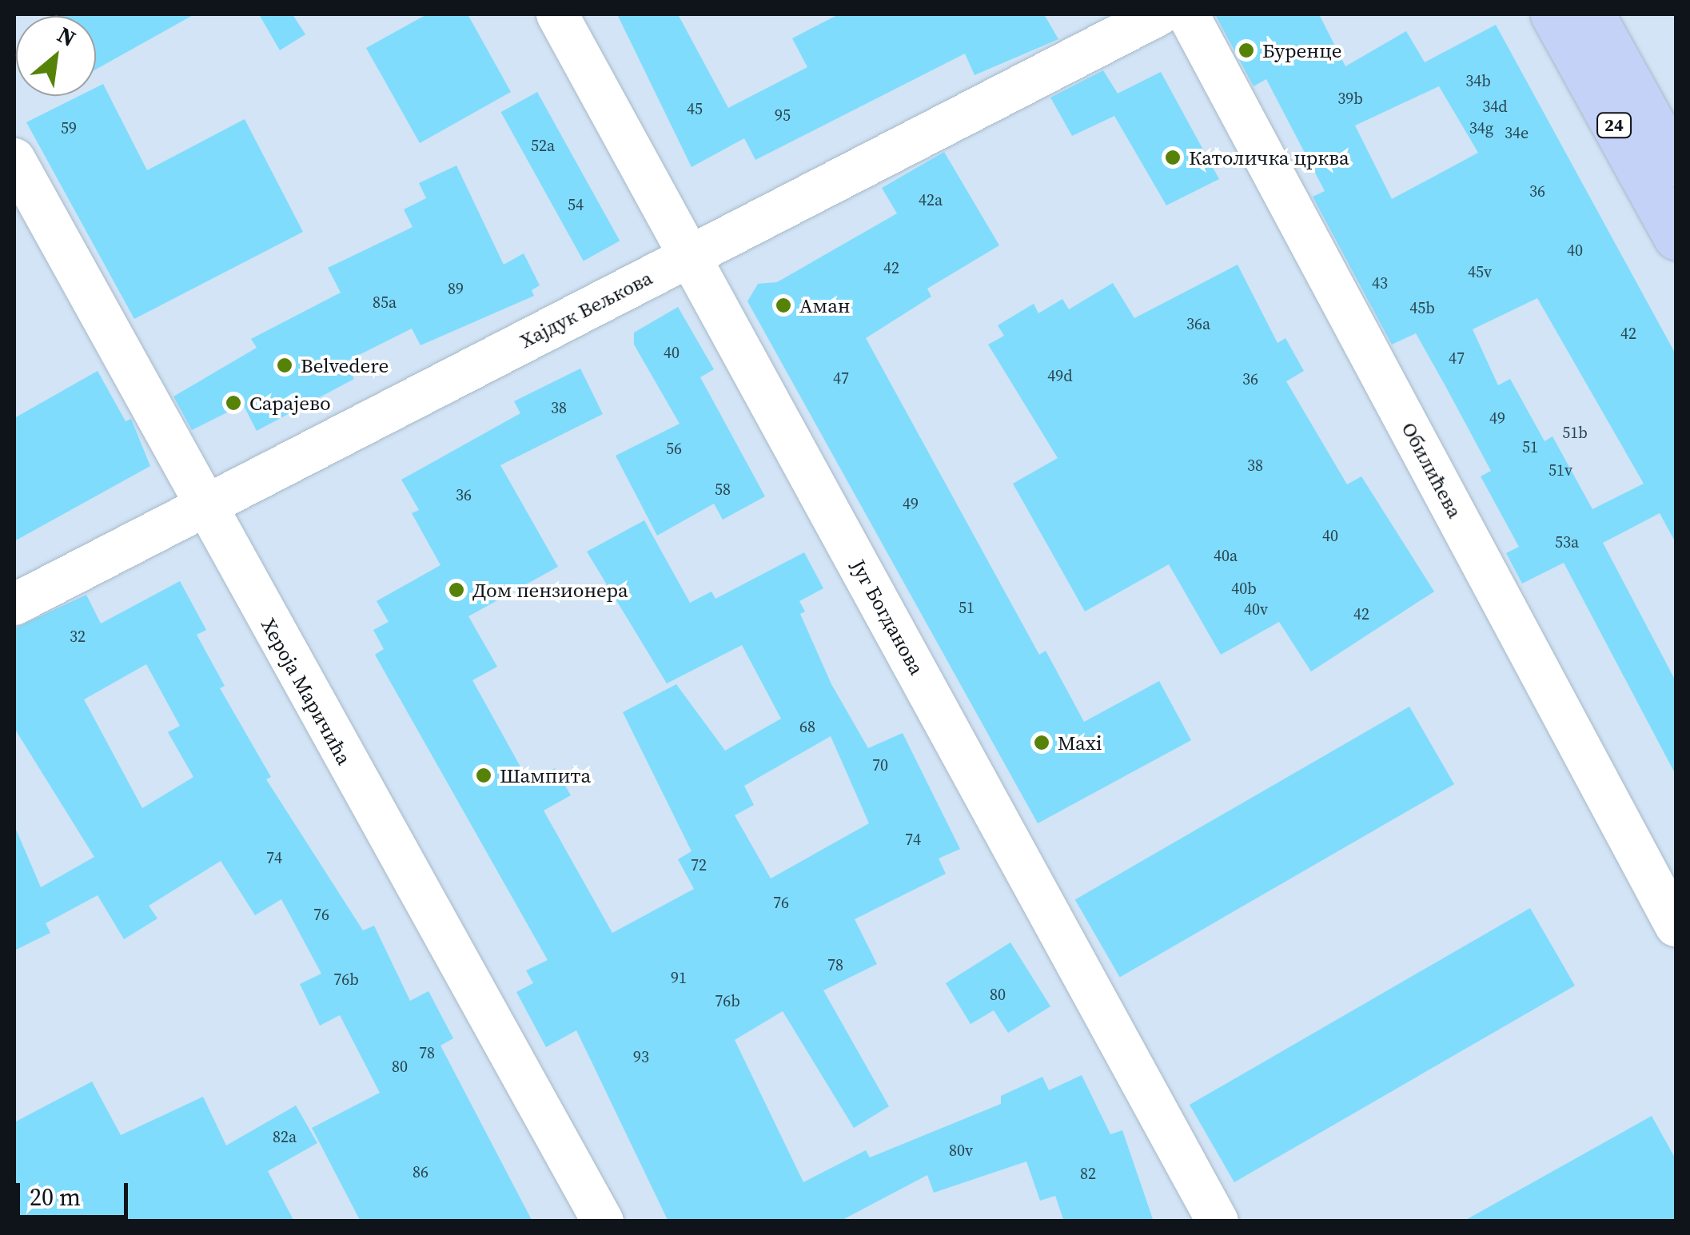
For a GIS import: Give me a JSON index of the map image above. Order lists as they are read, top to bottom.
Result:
{
  "streets": {
    "main road": ["24"],
    "street": [
      "Хајдук Вељкова",
      "Обилићева",
      "Југ Богданова",
      "Хероја Маричића"
    ]
  },
  "crossings": [
    ["Хајдук Вељкова", "Југ Богданова"],
    ["Хајдук Вељкова", "Хероја Маричића"]
  ],
  "places": [
    "Буренце",
    "Католичка црква",
    "Аман",
    "Belvedere",
    "Сарајево",
    "Дом пензионера",
    "Maxi",
    "Шампита"
  ],
  "house_numbers": [
    "34b",
    "39b",
    "34d",
    "45",
    "95",
    "59",
    "34g",
    "34e",
    "52a",
    "36",
    "42a",
    "54",
    "40",
    "42",
    "45v",
    "43",
    "89",
    "85a",
    "45b",
    "36a",
    "42",
    "40",
    "47",
    "49d",
    "47",
    "36",
    "38",
    "49",
    "51b",
    "51",
    "56",
    "38",
    "51v",
    "58",
    "36",
    "49",
    "40",
    "53a",
    "40a",
    "40b",
    "51",
    "40v",
    "42",
    "32",
    "68",
    "70",
    "74",
    "74",
    "72",
    "76",
    "76",
    "78",
    "91",
    "76b",
    "80",
    "76b",
    "78",
    "93",
    "80",
    "82a",
    "80v",
    "86",
    "82"
  ],
  "scale_bar": "20 m",
  "north": "top right"
}
